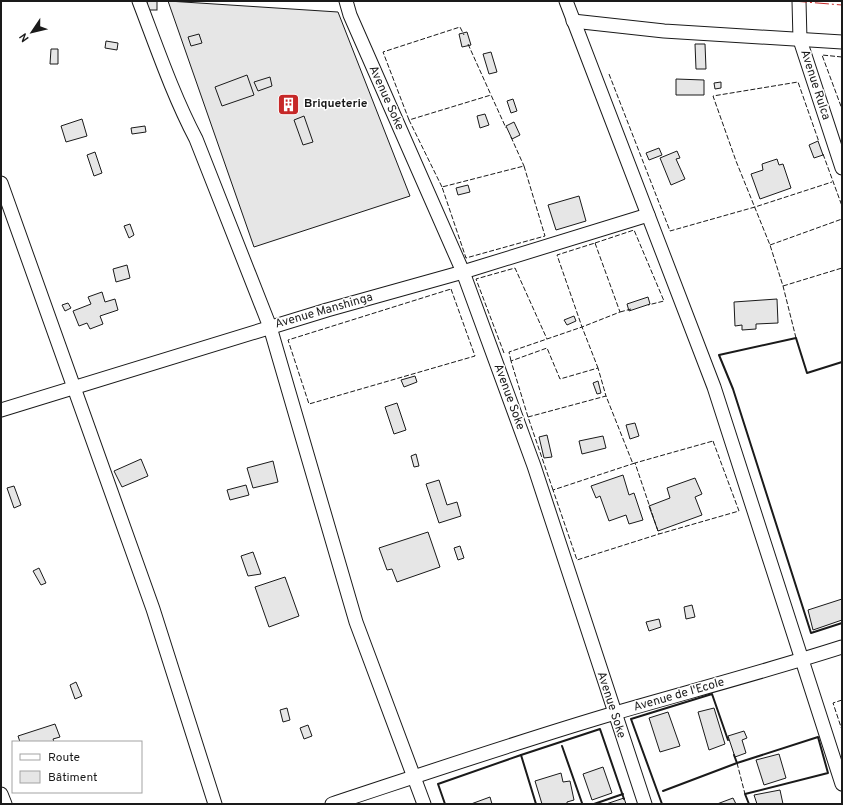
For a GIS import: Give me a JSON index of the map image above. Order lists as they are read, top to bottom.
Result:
{
  "streets": {
    "street": [
      "Avenue Rulca",
      "Avenue Soke",
      "Avenue Manshinga",
      "Avenue de l'Ecole"
    ]
  },
  "crossings": [
    ["Avenue Soke", "Avenue Manshinga"],
    ["Avenue Soke", "Avenue de l'Ecole"]
  ],
  "places": {
    "building": ["Briqueterie"]
  },
  "legend": ["Route", "Bâtiment"],
  "north": "bottom left"
}
